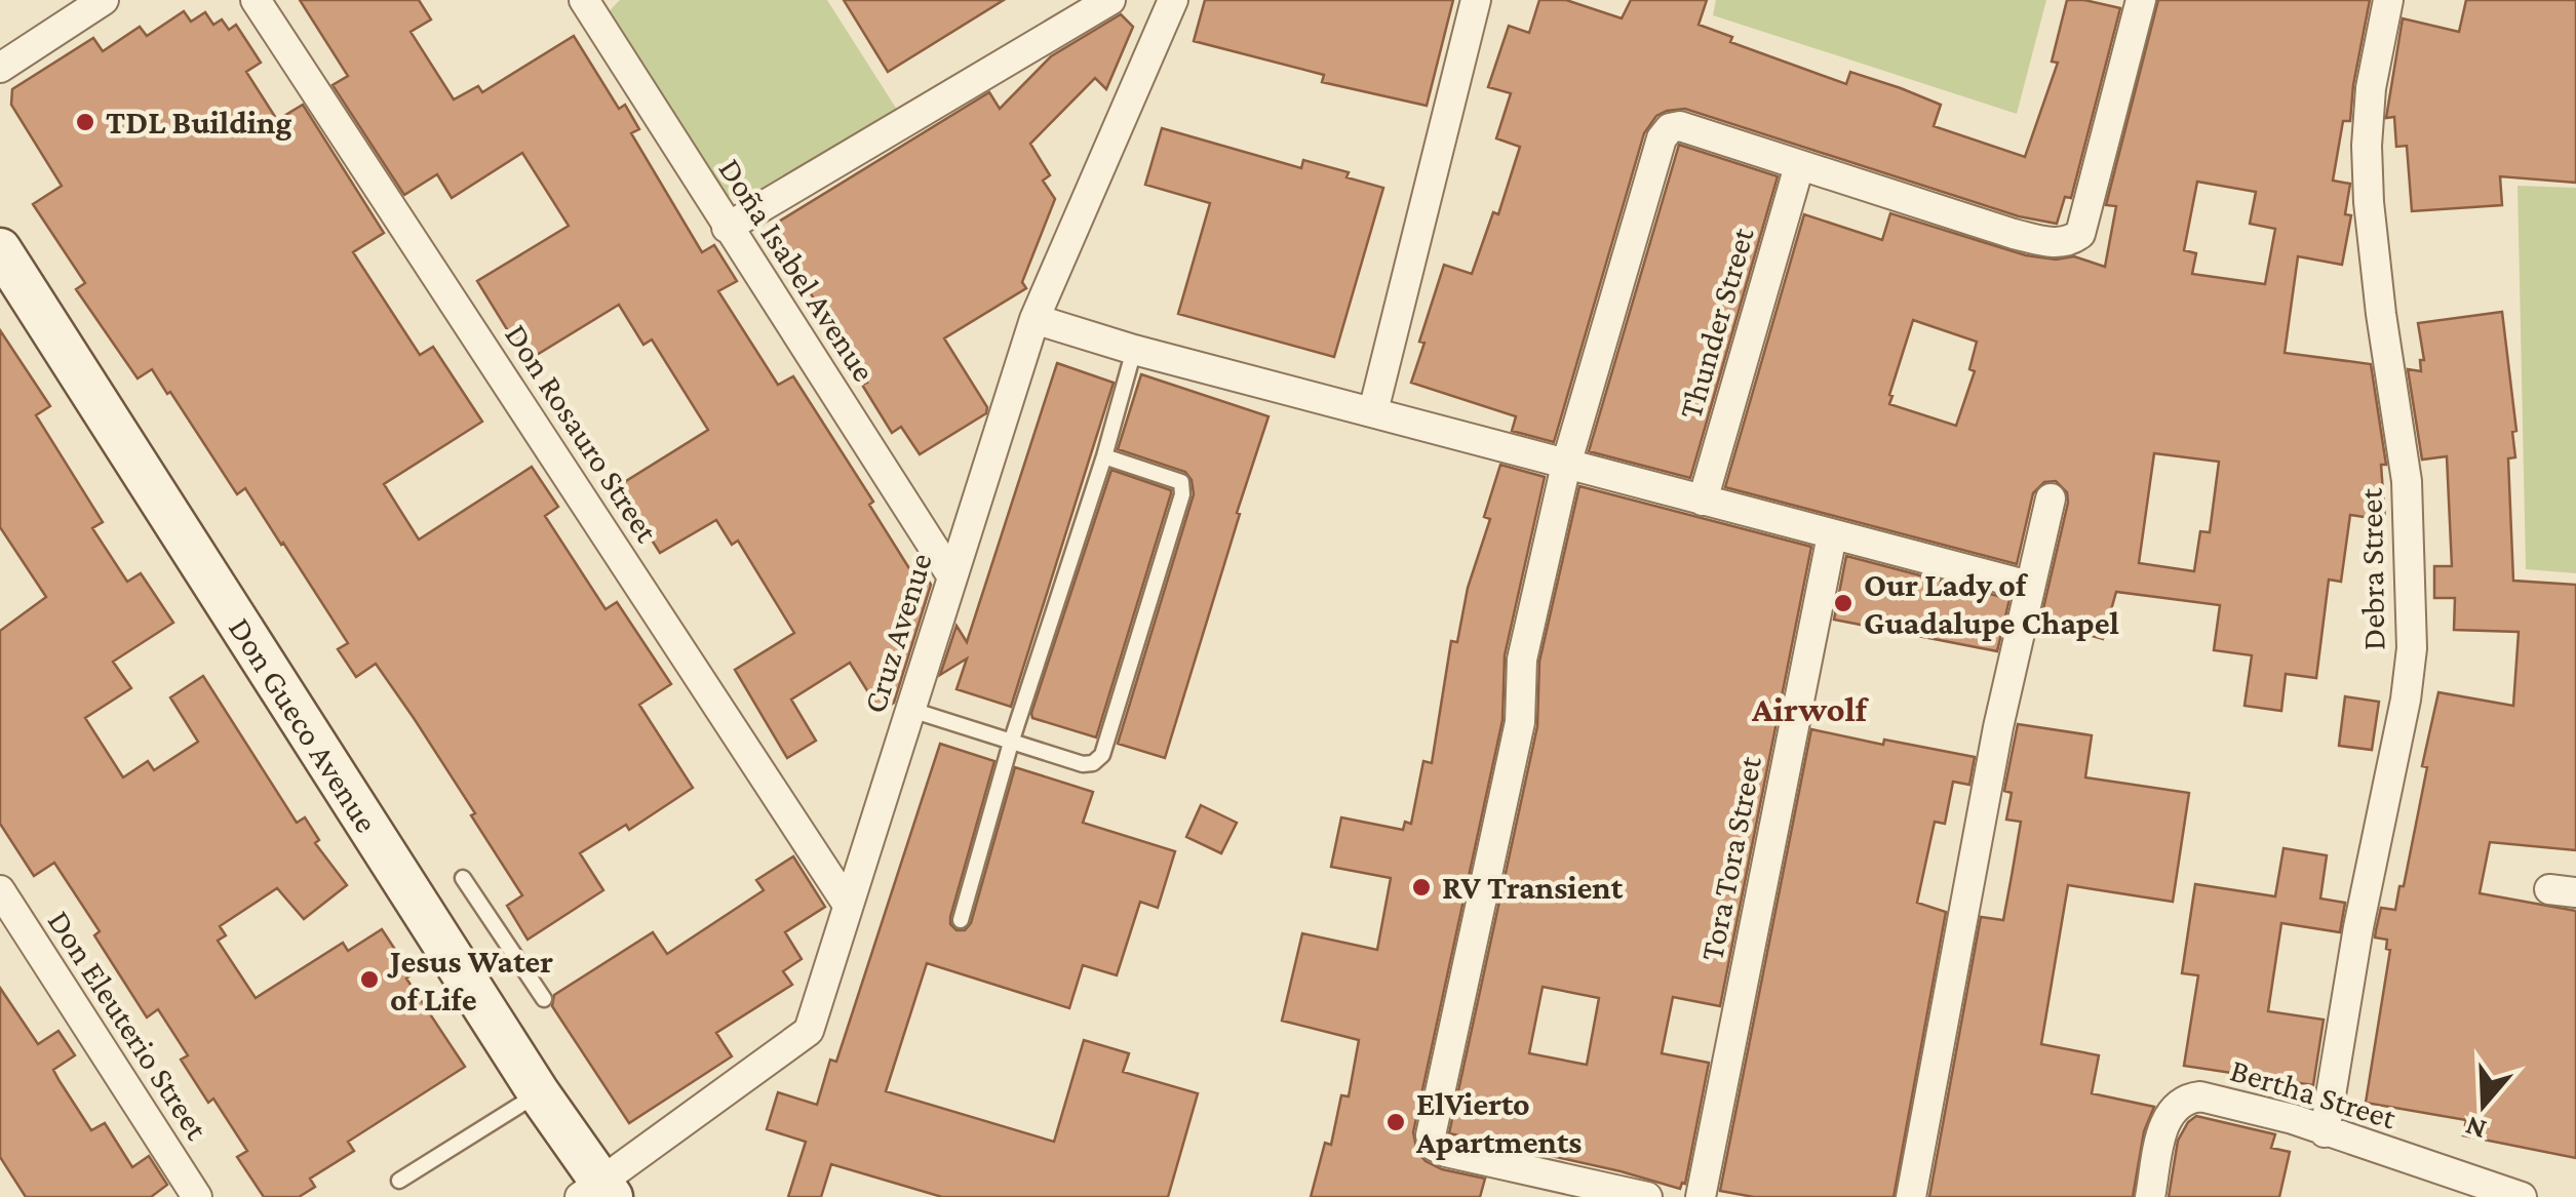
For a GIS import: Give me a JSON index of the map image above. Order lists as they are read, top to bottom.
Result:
{
  "streets": {
    "main road": ["Don Gueco Avenue"],
    "street": [
      "Doña Isabel Avenue",
      "Thunder Street",
      "Don Rosauro Street",
      "Debra Street",
      "Cruz Avenue",
      "Tora Tora Street",
      "Don Eleuterio Street",
      "Bertha Street"
    ]
  },
  "crossings": [
    ["Doña Isabel Avenue", "Cruz Avenue"],
    ["Don Rosauro Street", "Cruz Avenue"],
    ["Debra Street", "Bertha Street"],
    ["Cruz Avenue", "Don Gueco Avenue"]
  ],
  "districts": ["Airwolf"],
  "places": [
    "TDL Building",
    "Our Lady of Guadalupe Chapel",
    "RV Transient",
    "Jesus Water of Life",
    "ElVierto Apartments"
  ],
  "north": "bottom"
}
